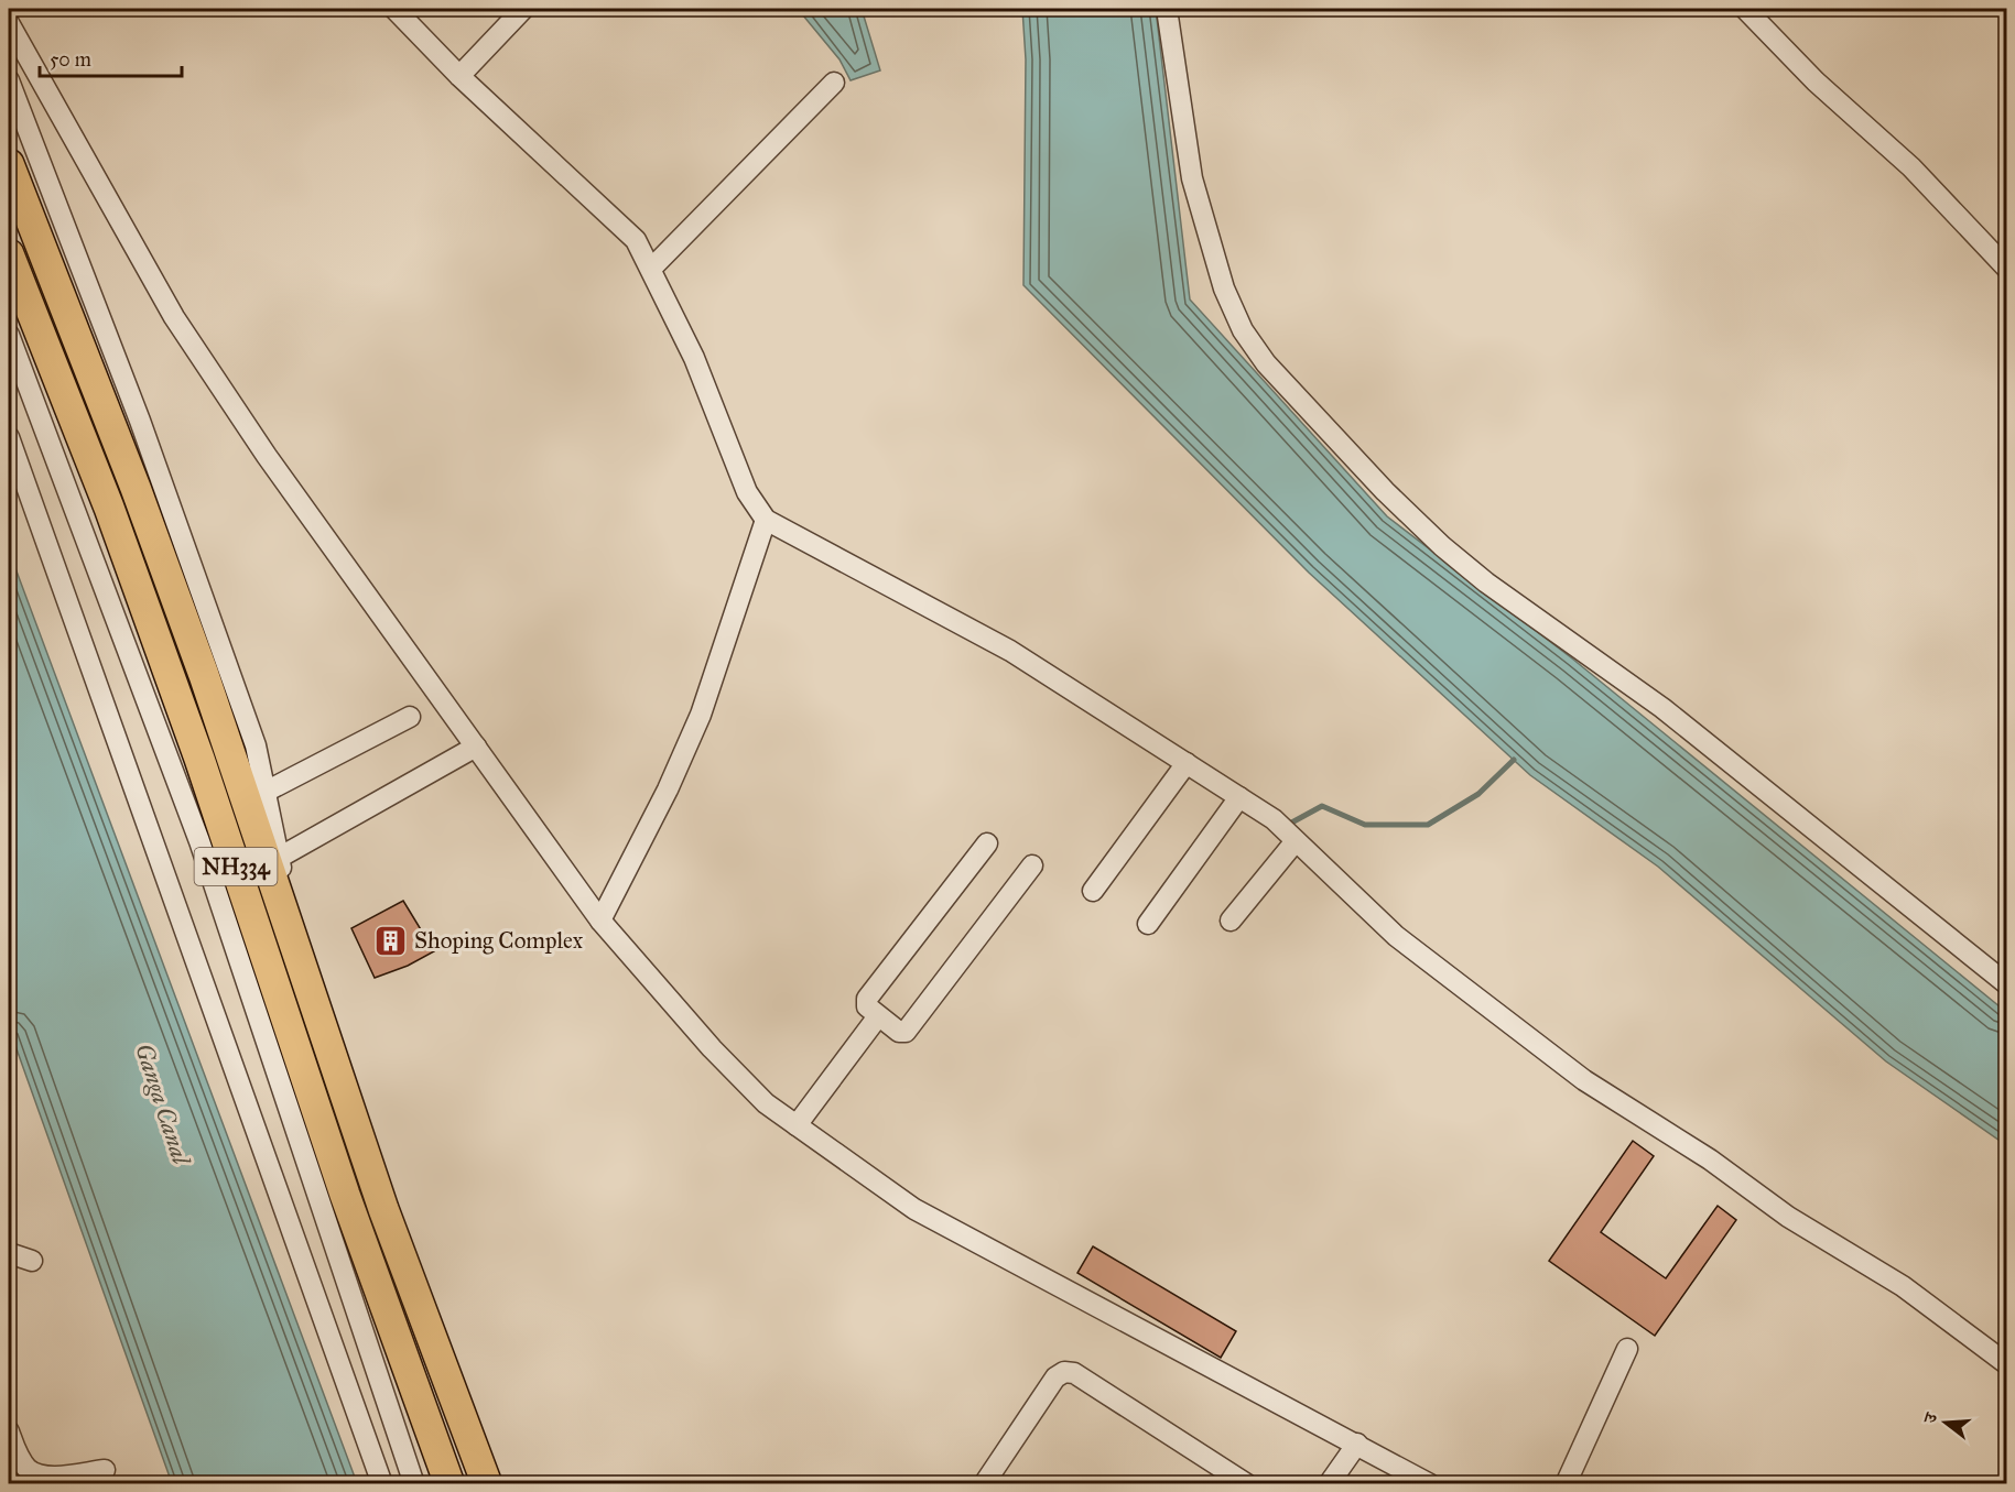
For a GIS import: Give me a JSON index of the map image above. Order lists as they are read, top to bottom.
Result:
{
  "streets": {
    "highway": ["NH334"]
  },
  "water": ["Ganga Canal"],
  "places": {
    "building": ["Shoping Complex"]
  },
  "scale_bar": "50 m",
  "north": "left"
}
